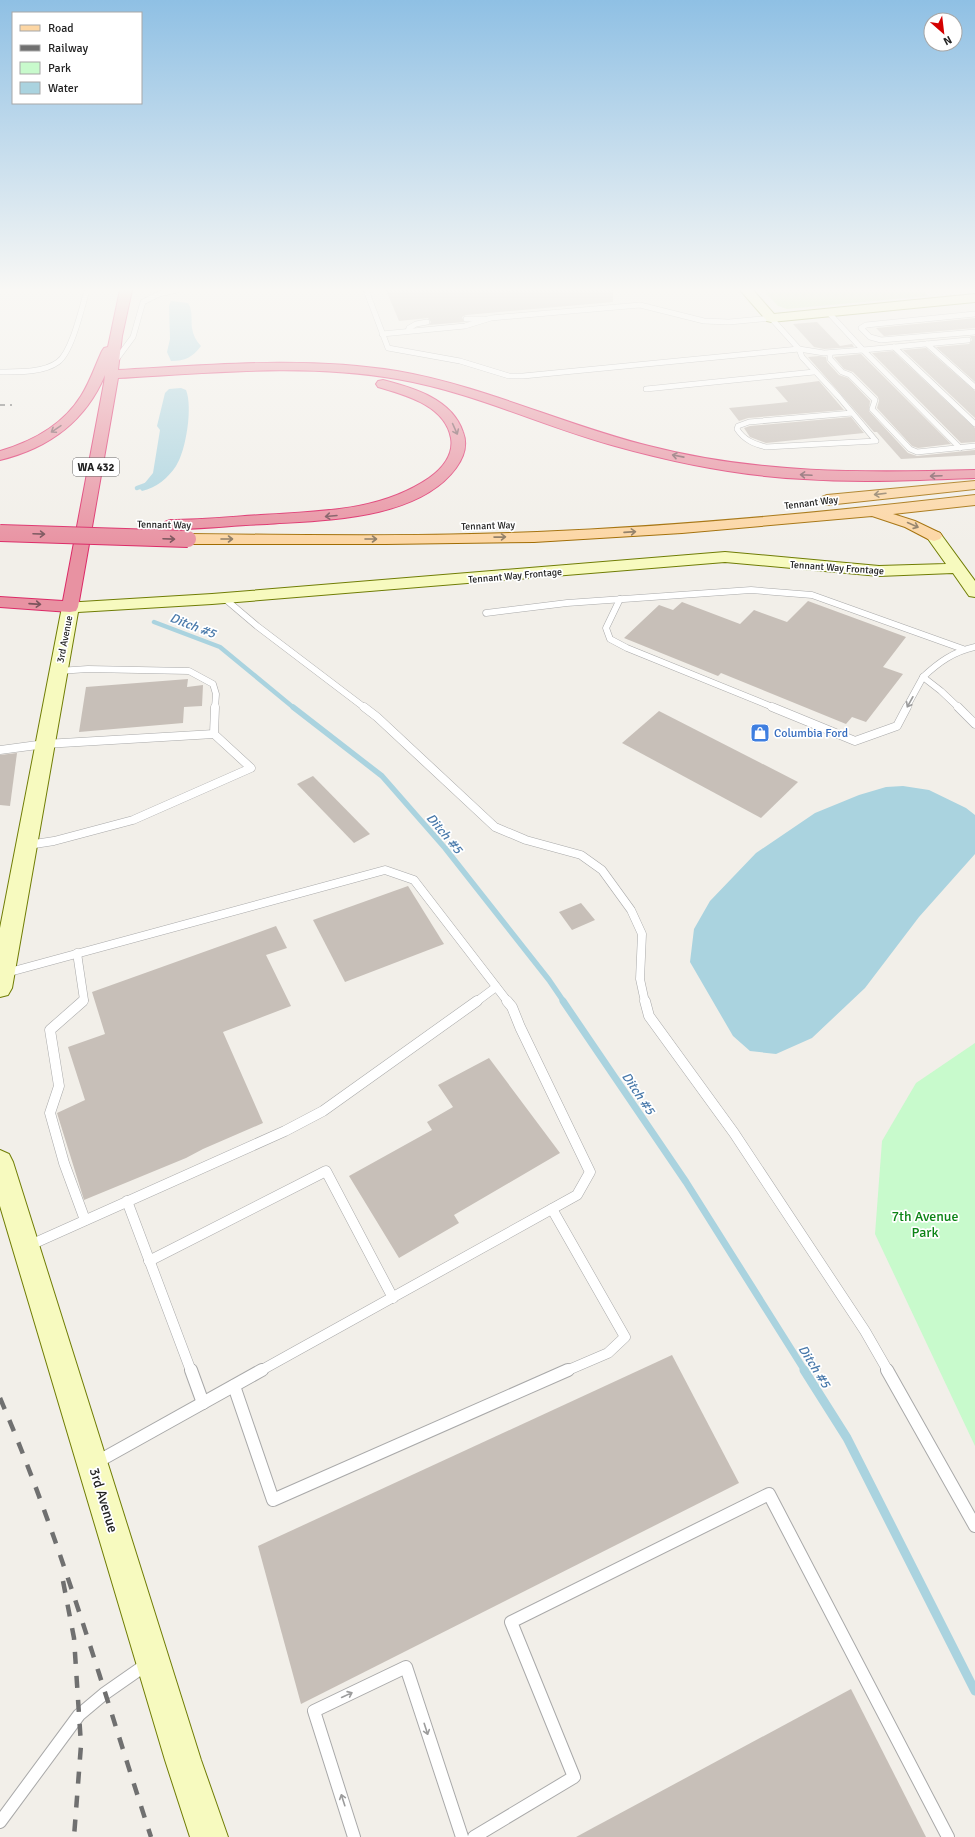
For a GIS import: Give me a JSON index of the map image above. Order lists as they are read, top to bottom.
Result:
{
  "streets": {
    "highway": ["WA 432", "Tennant Way", "3rd Avenue"],
    "main road": ["Tennant Way Frontage"]
  },
  "crossings": [
    ["Tennant Way Frontage", "3rd Avenue"]
  ],
  "water": ["Ditch #5"],
  "parks": ["7th Avenue Park"],
  "places": {
    "shop": ["Columbia Ford"]
  },
  "legend": [
    "Road",
    "Railway",
    "Park",
    "Water"
  ],
  "north": "bottom right"
}
